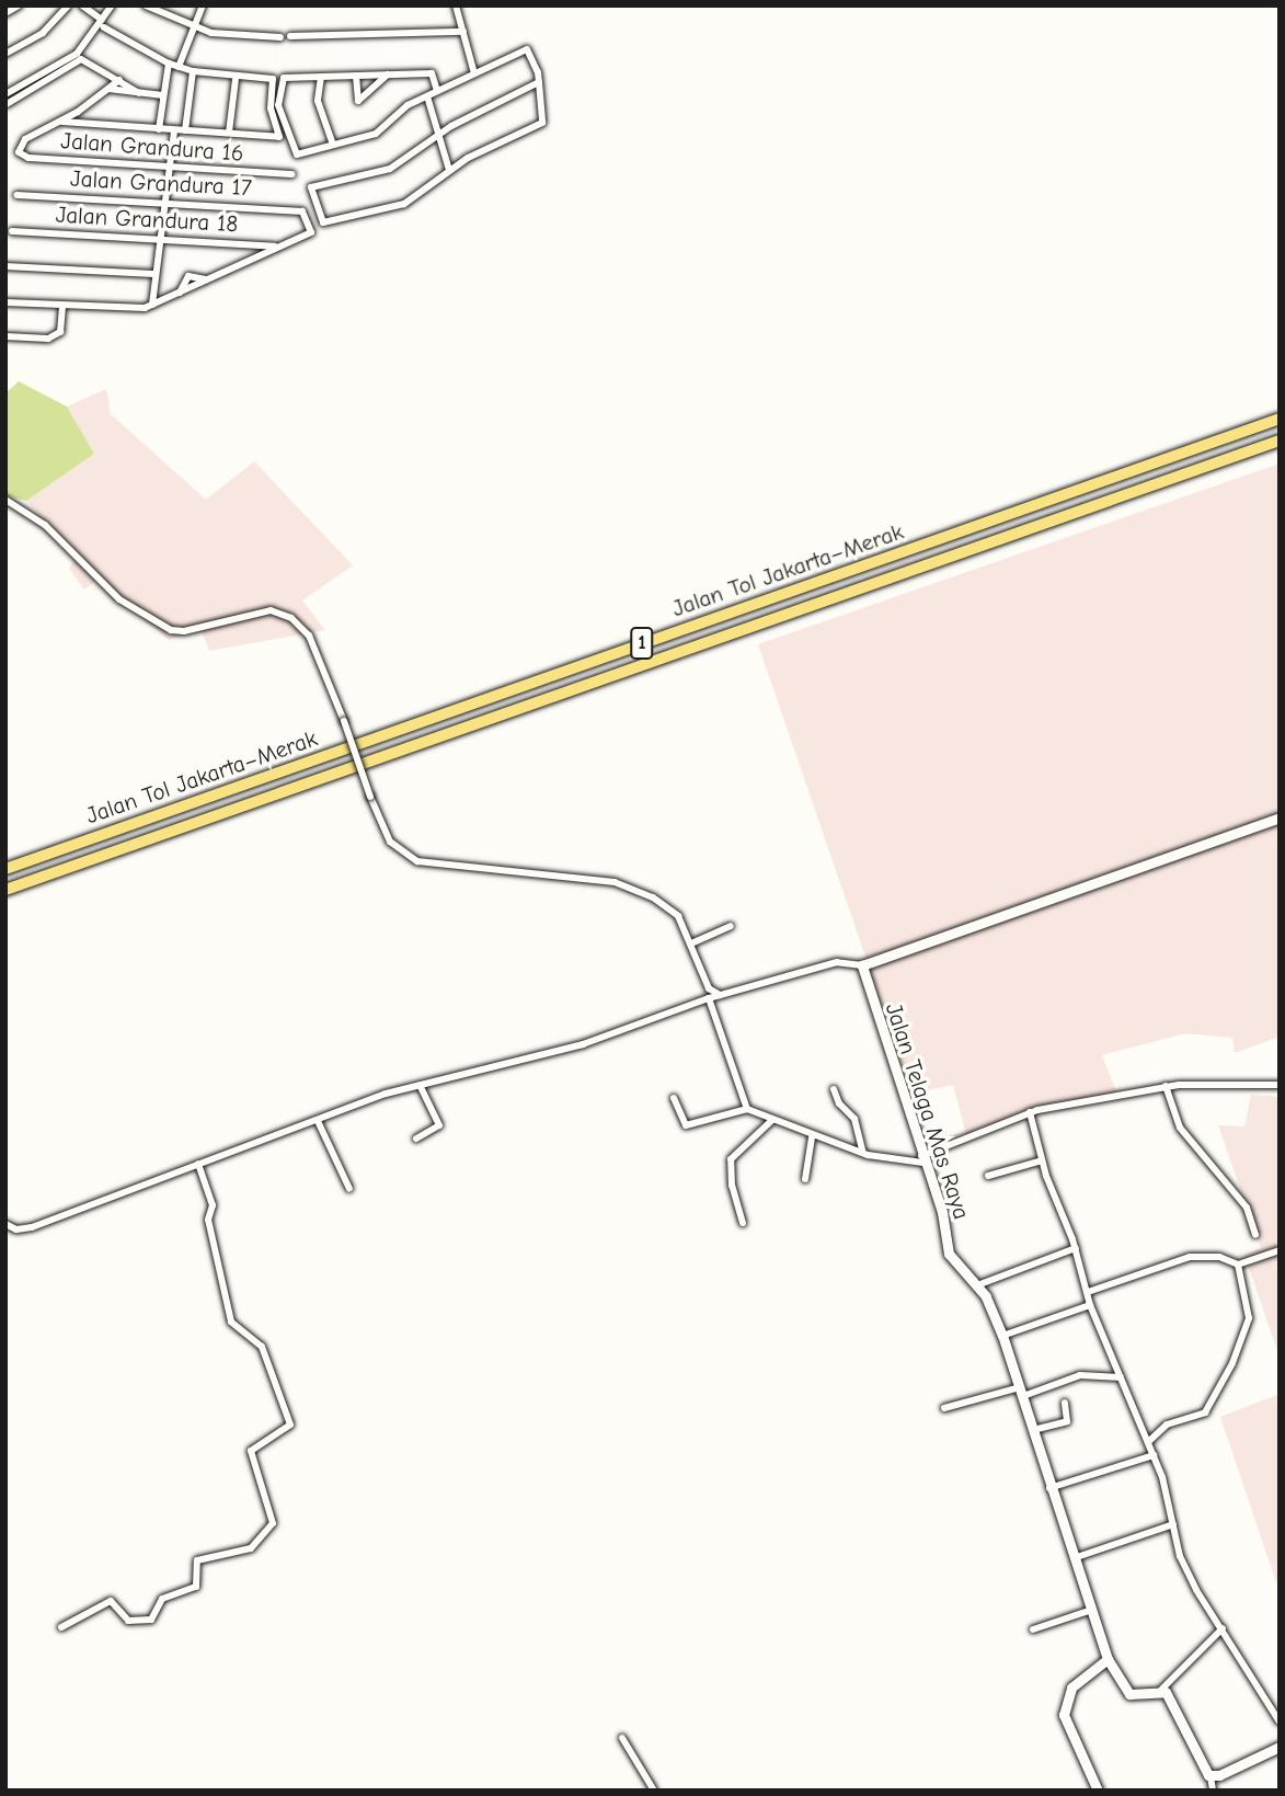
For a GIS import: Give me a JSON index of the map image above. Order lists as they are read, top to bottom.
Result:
{
  "streets": {
    "highway": ["Jalan Tol Jakarta–Merak", "1"],
    "main road": ["Jalan Telaga Mas Raya"],
    "street": ["Jalan Grandura 16", "Jalan Grandura 17", "Jalan Grandura 18"]
  },
  "crossings": [
    ["Jalan Grandura 17", "Jalan Grandura 18"]
  ]
}
